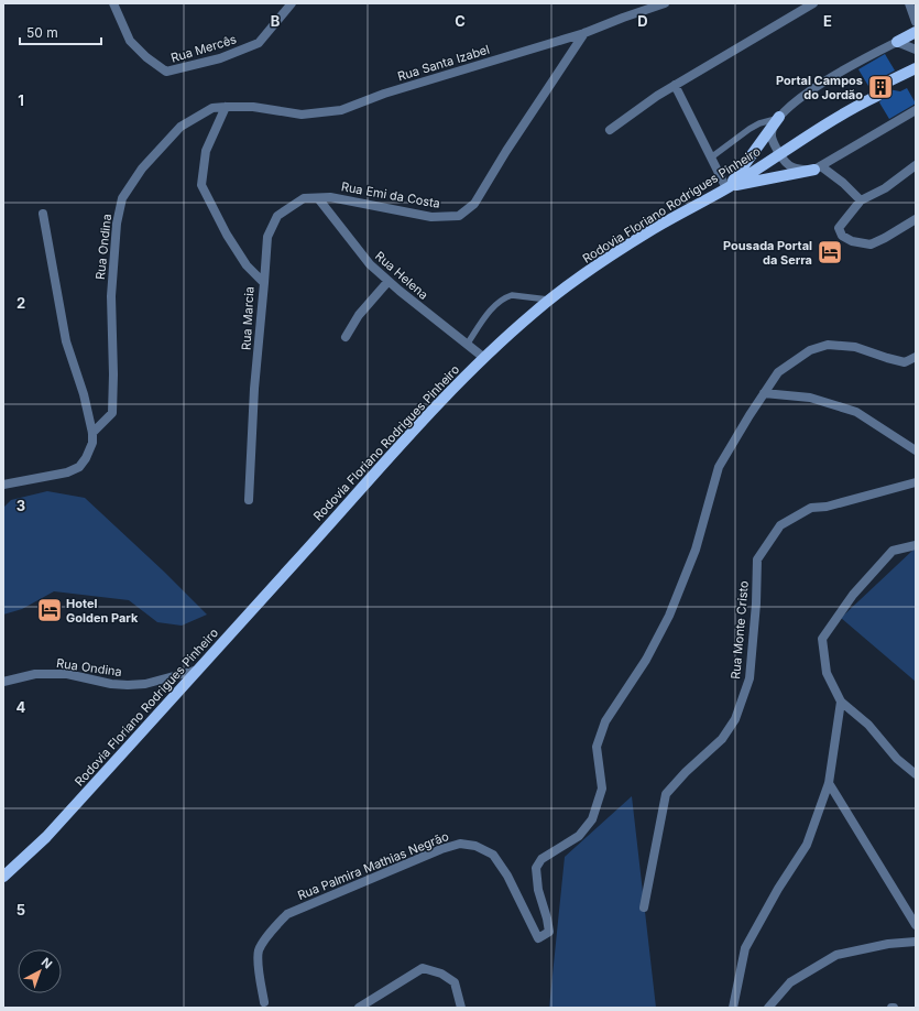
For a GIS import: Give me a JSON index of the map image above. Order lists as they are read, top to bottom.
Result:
{
  "streets": {
    "main road": ["Rodovia Floriano Rodrigues Pinheiro"],
    "street": [
      "Rua Mercês",
      "Rua Santa Izabel",
      "Rua Emi da Costa",
      "Rua Ondina",
      "Rua Helena",
      "Rua Marcia",
      "Rua Monte Cristo",
      "Rua Palmira Mathias Negrão"
    ]
  },
  "crossings": [
    ["Rua Santa Izabel", "Rua Emi da Costa"],
    ["Rua Santa Izabel", "Rua Ondina"],
    ["Rua Santa Izabel", "Rua Marcia"],
    ["Rua Emi da Costa", "Rua Helena"],
    ["Rua Emi da Costa", "Rua Marcia"],
    ["Rodovia Floriano Rodrigues Pinheiro", "Rua Ondina"],
    ["Rodovia Floriano Rodrigues Pinheiro", "Rua Helena"],
    ["Rua Ondina", "Rua Marcia"]
  ],
  "places": {
    "building": ["Portal Campos do Jordão"],
    "hotel": ["Pousada Portal da Serra", "Hotel Golden Park"]
  },
  "scale_bar": "50 m",
  "north": "top right",
  "grid": {
    "columns": [
      "B",
      "C",
      "D",
      "E"
    ],
    "rows": [
      "1",
      "2",
      "3",
      "4",
      "5"
    ]
  }
}
